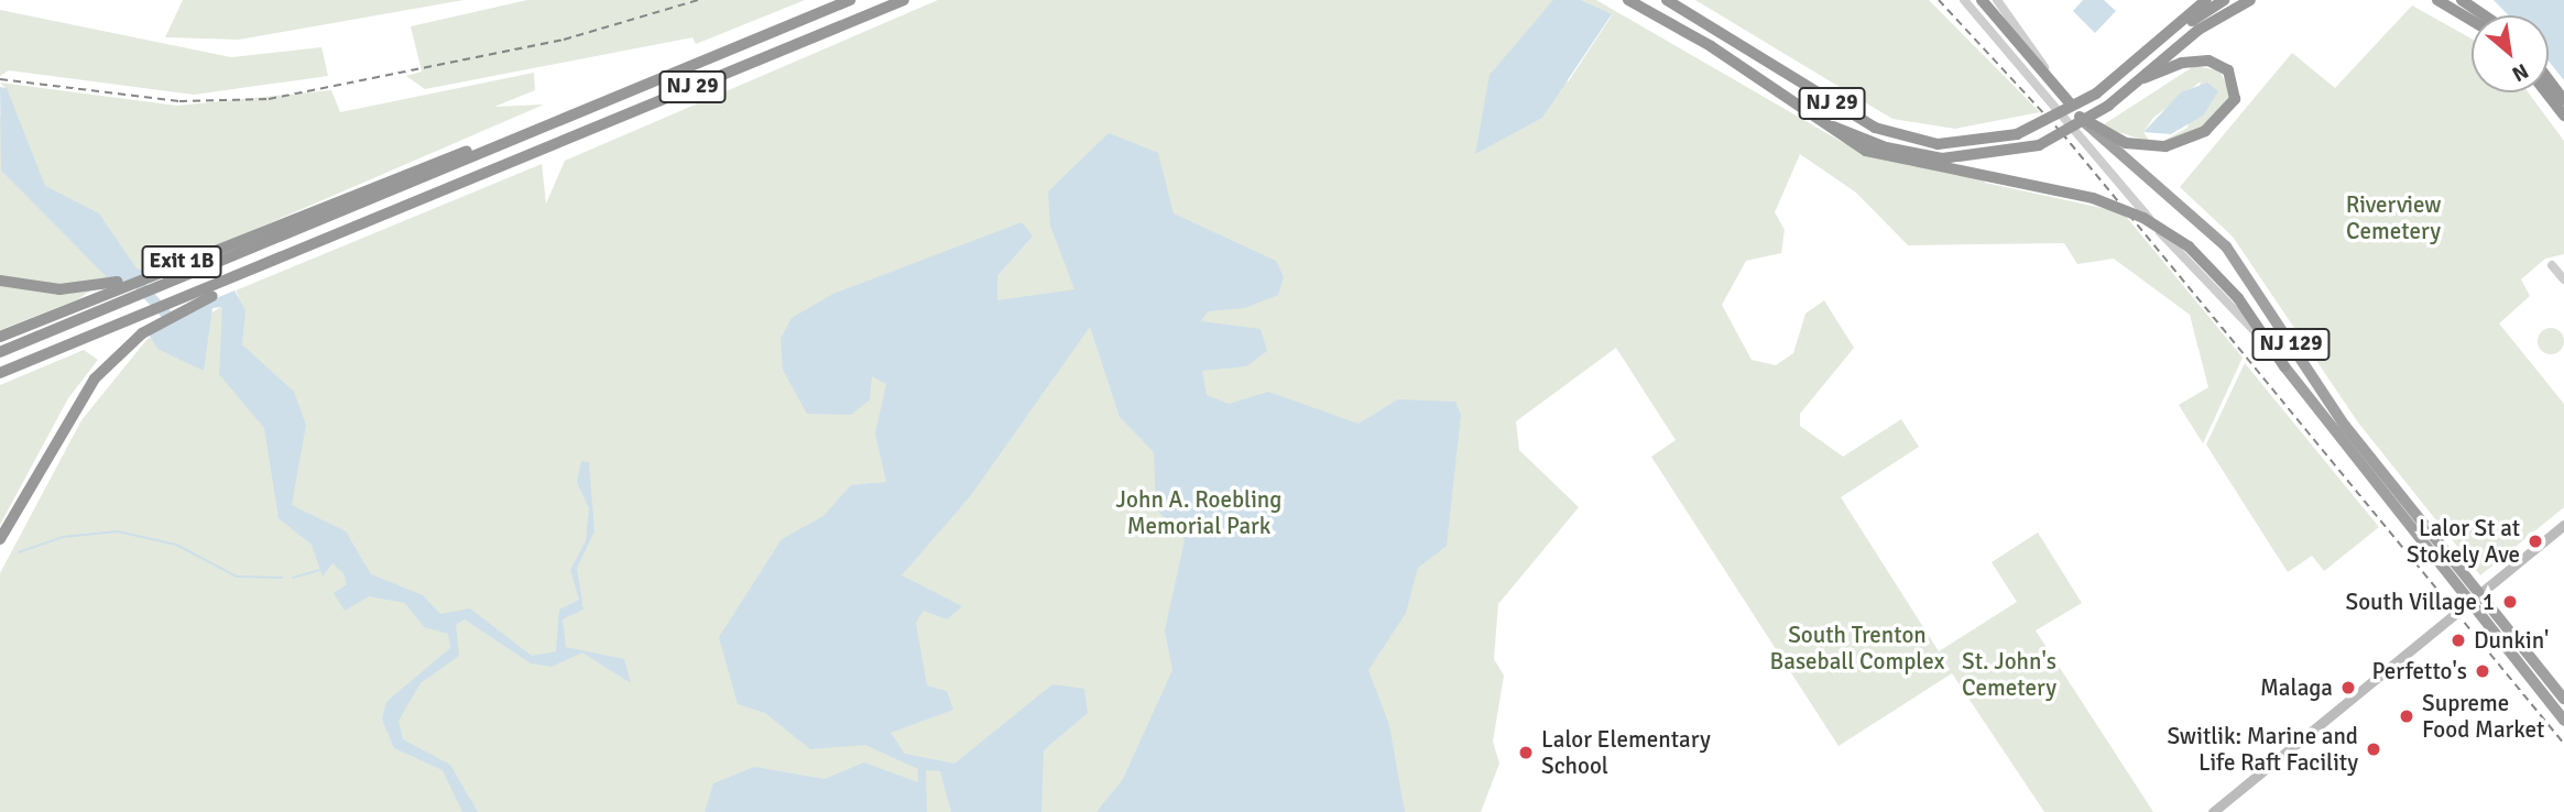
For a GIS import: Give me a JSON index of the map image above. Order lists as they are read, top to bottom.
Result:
{
  "streets": {
    "highway": ["NJ 29", "Exit 1B", "NJ 129"]
  },
  "crossings": [
    ["NJ 29", "Exit 1B"]
  ],
  "parks": [
    "Riverview Cemetery",
    "John A. Roebling Memorial Park",
    "South Trenton Baseball Complex",
    "St. John's Cemetery"
  ],
  "places": [
    "Lalor St at Stokely Ave",
    "South Village 1",
    "Dunkin'",
    "Perfetto's",
    "Malaga",
    "Supreme Food Market",
    "Switlik: Marine and Life Raft Facility",
    "Lalor Elementary School"
  ],
  "north": "bottom right"
}
